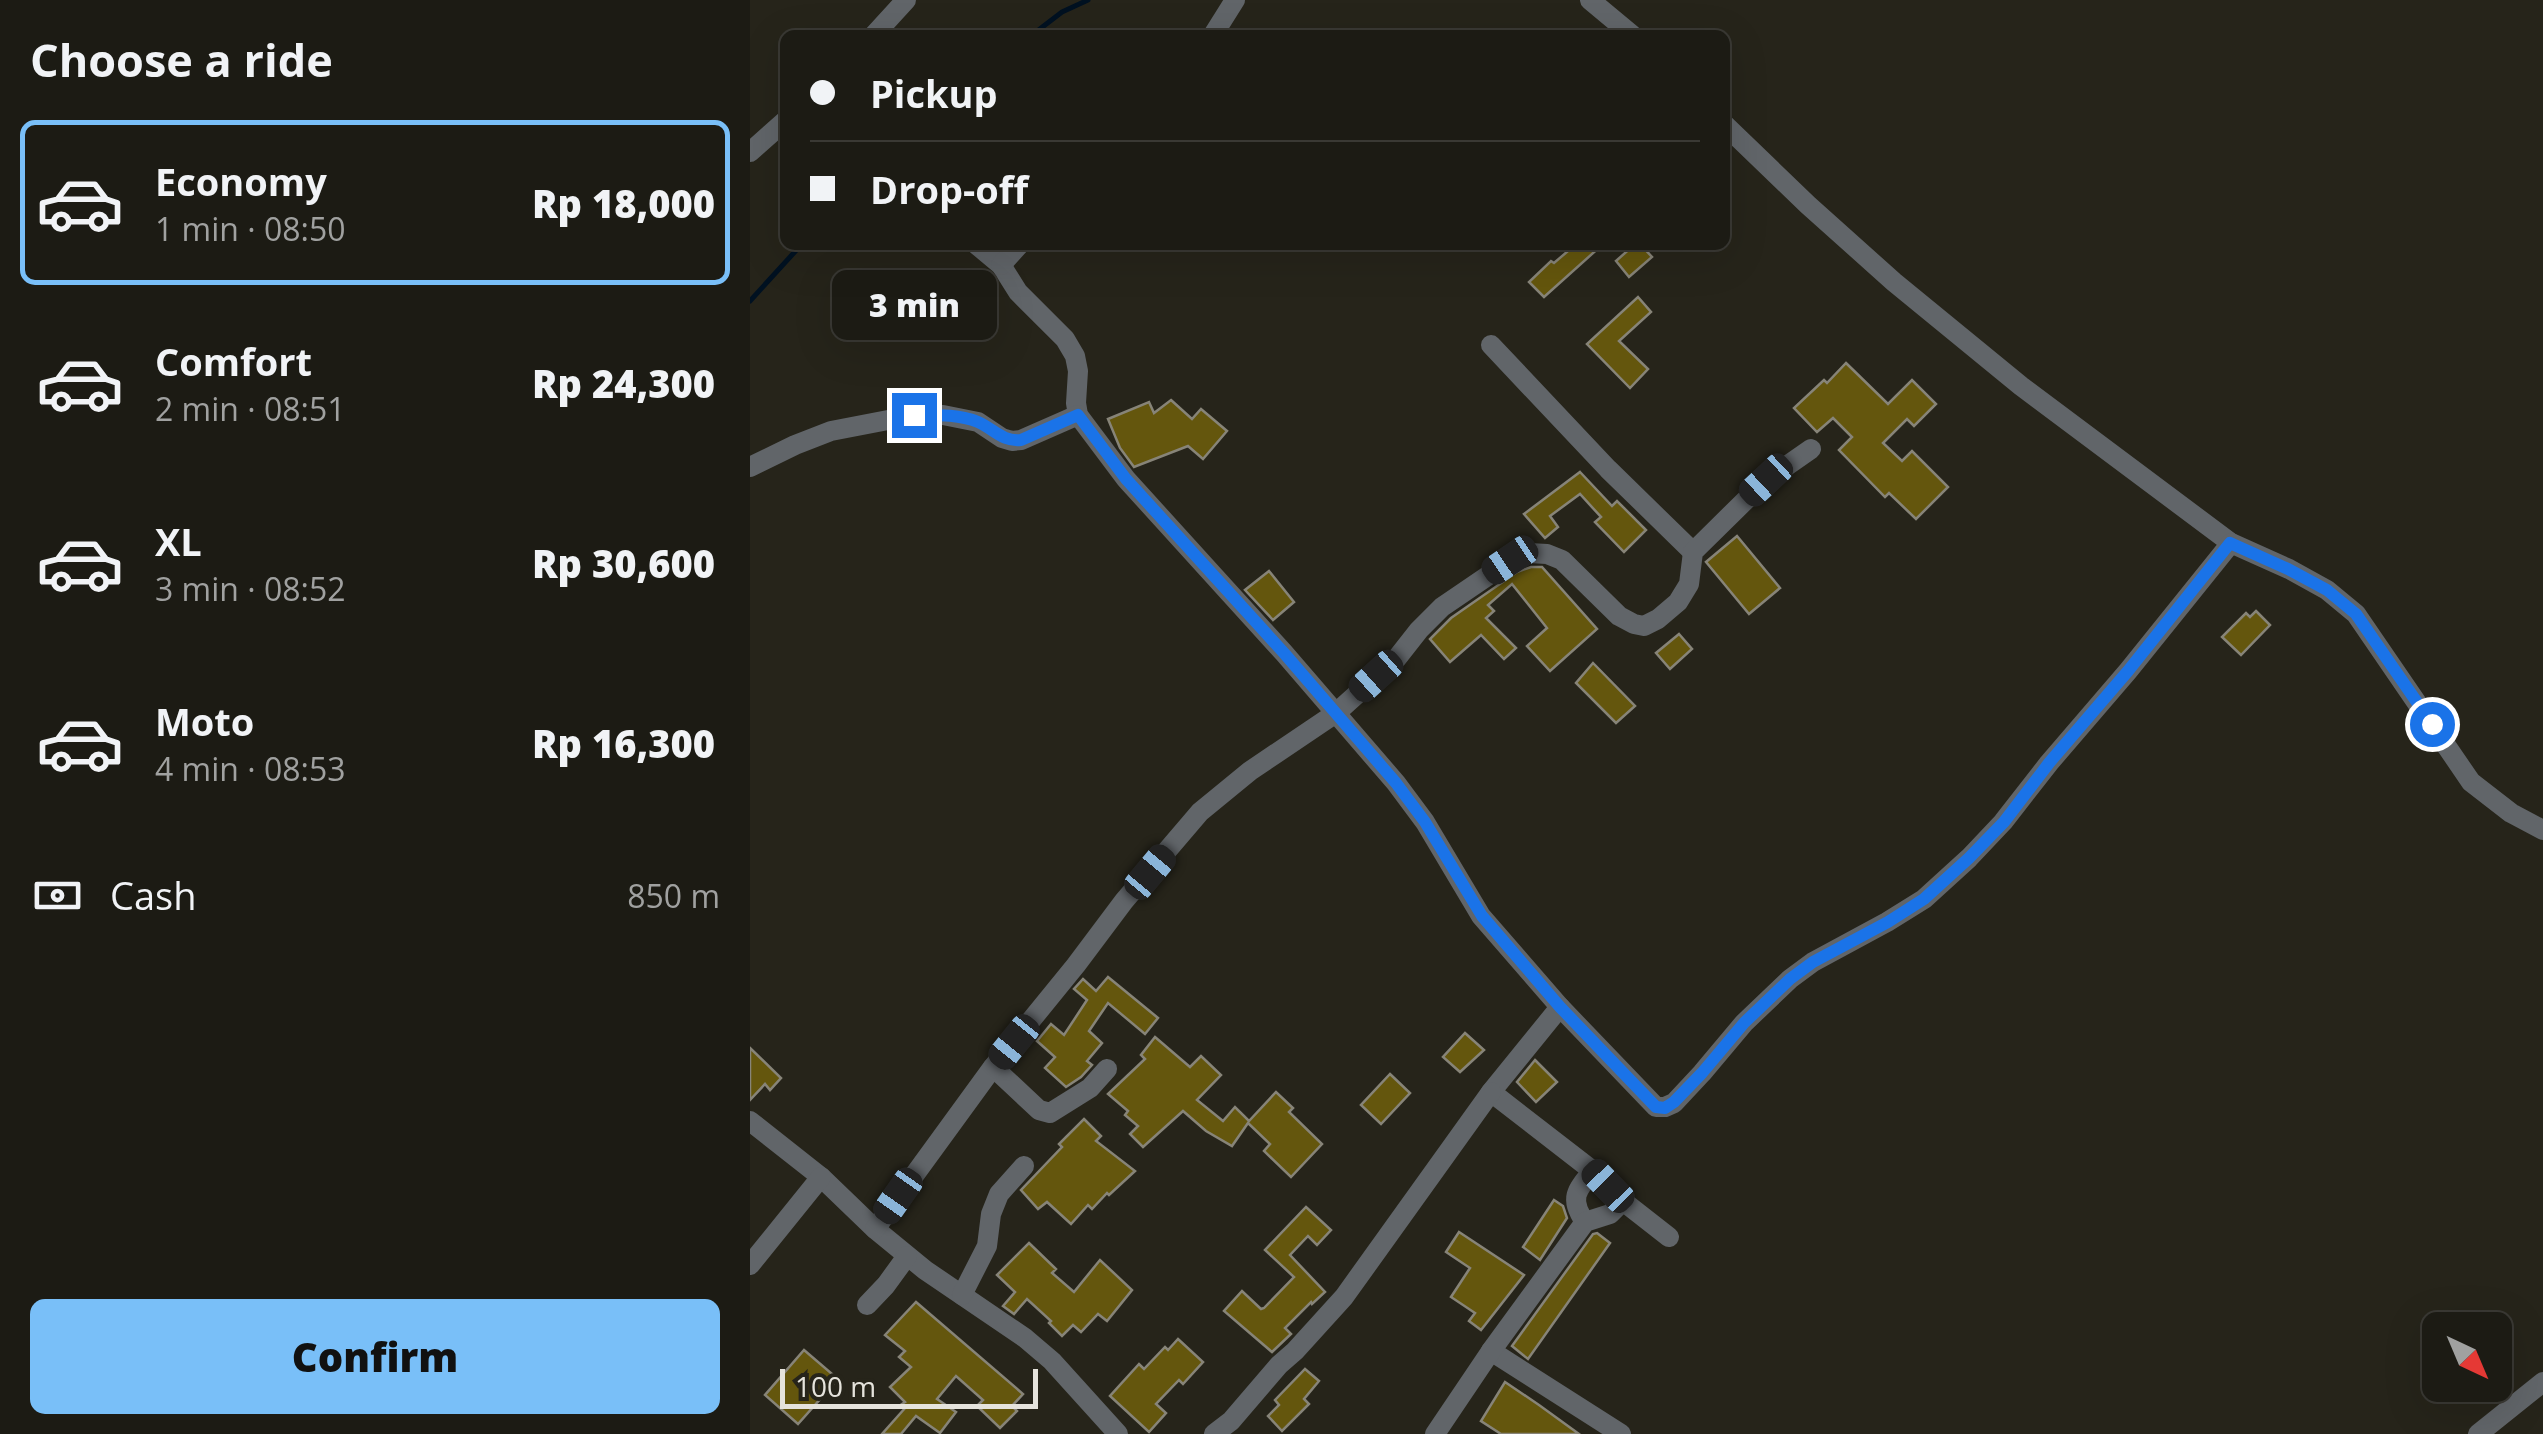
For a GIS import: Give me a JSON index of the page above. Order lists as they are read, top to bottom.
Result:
{
  "scale_bar": "100 m",
  "north": "bottom right",
  "page": {
    "heading": "Choose a ride",
    "banner": ["Pickup", "Drop-off"],
    "list": [
      {
        "name": "Economy",
        "note": "1 min · 08:50",
        "value": "Rp 18,000"
      },
      {
        "name": "Comfort",
        "note": "2 min · 08:51",
        "value": "Rp 24,300"
      },
      {
        "name": "XL",
        "note": "3 min · 08:52",
        "value": "Rp 30,600"
      },
      {
        "name": "Moto",
        "note": "4 min · 08:53",
        "value": "Rp 16,300"
      }
    ],
    "bubble": "3 min",
    "pay": ["Cash", "850 m"],
    "buttons": "Confirm",
    "scale": "100 m"
  }
}
